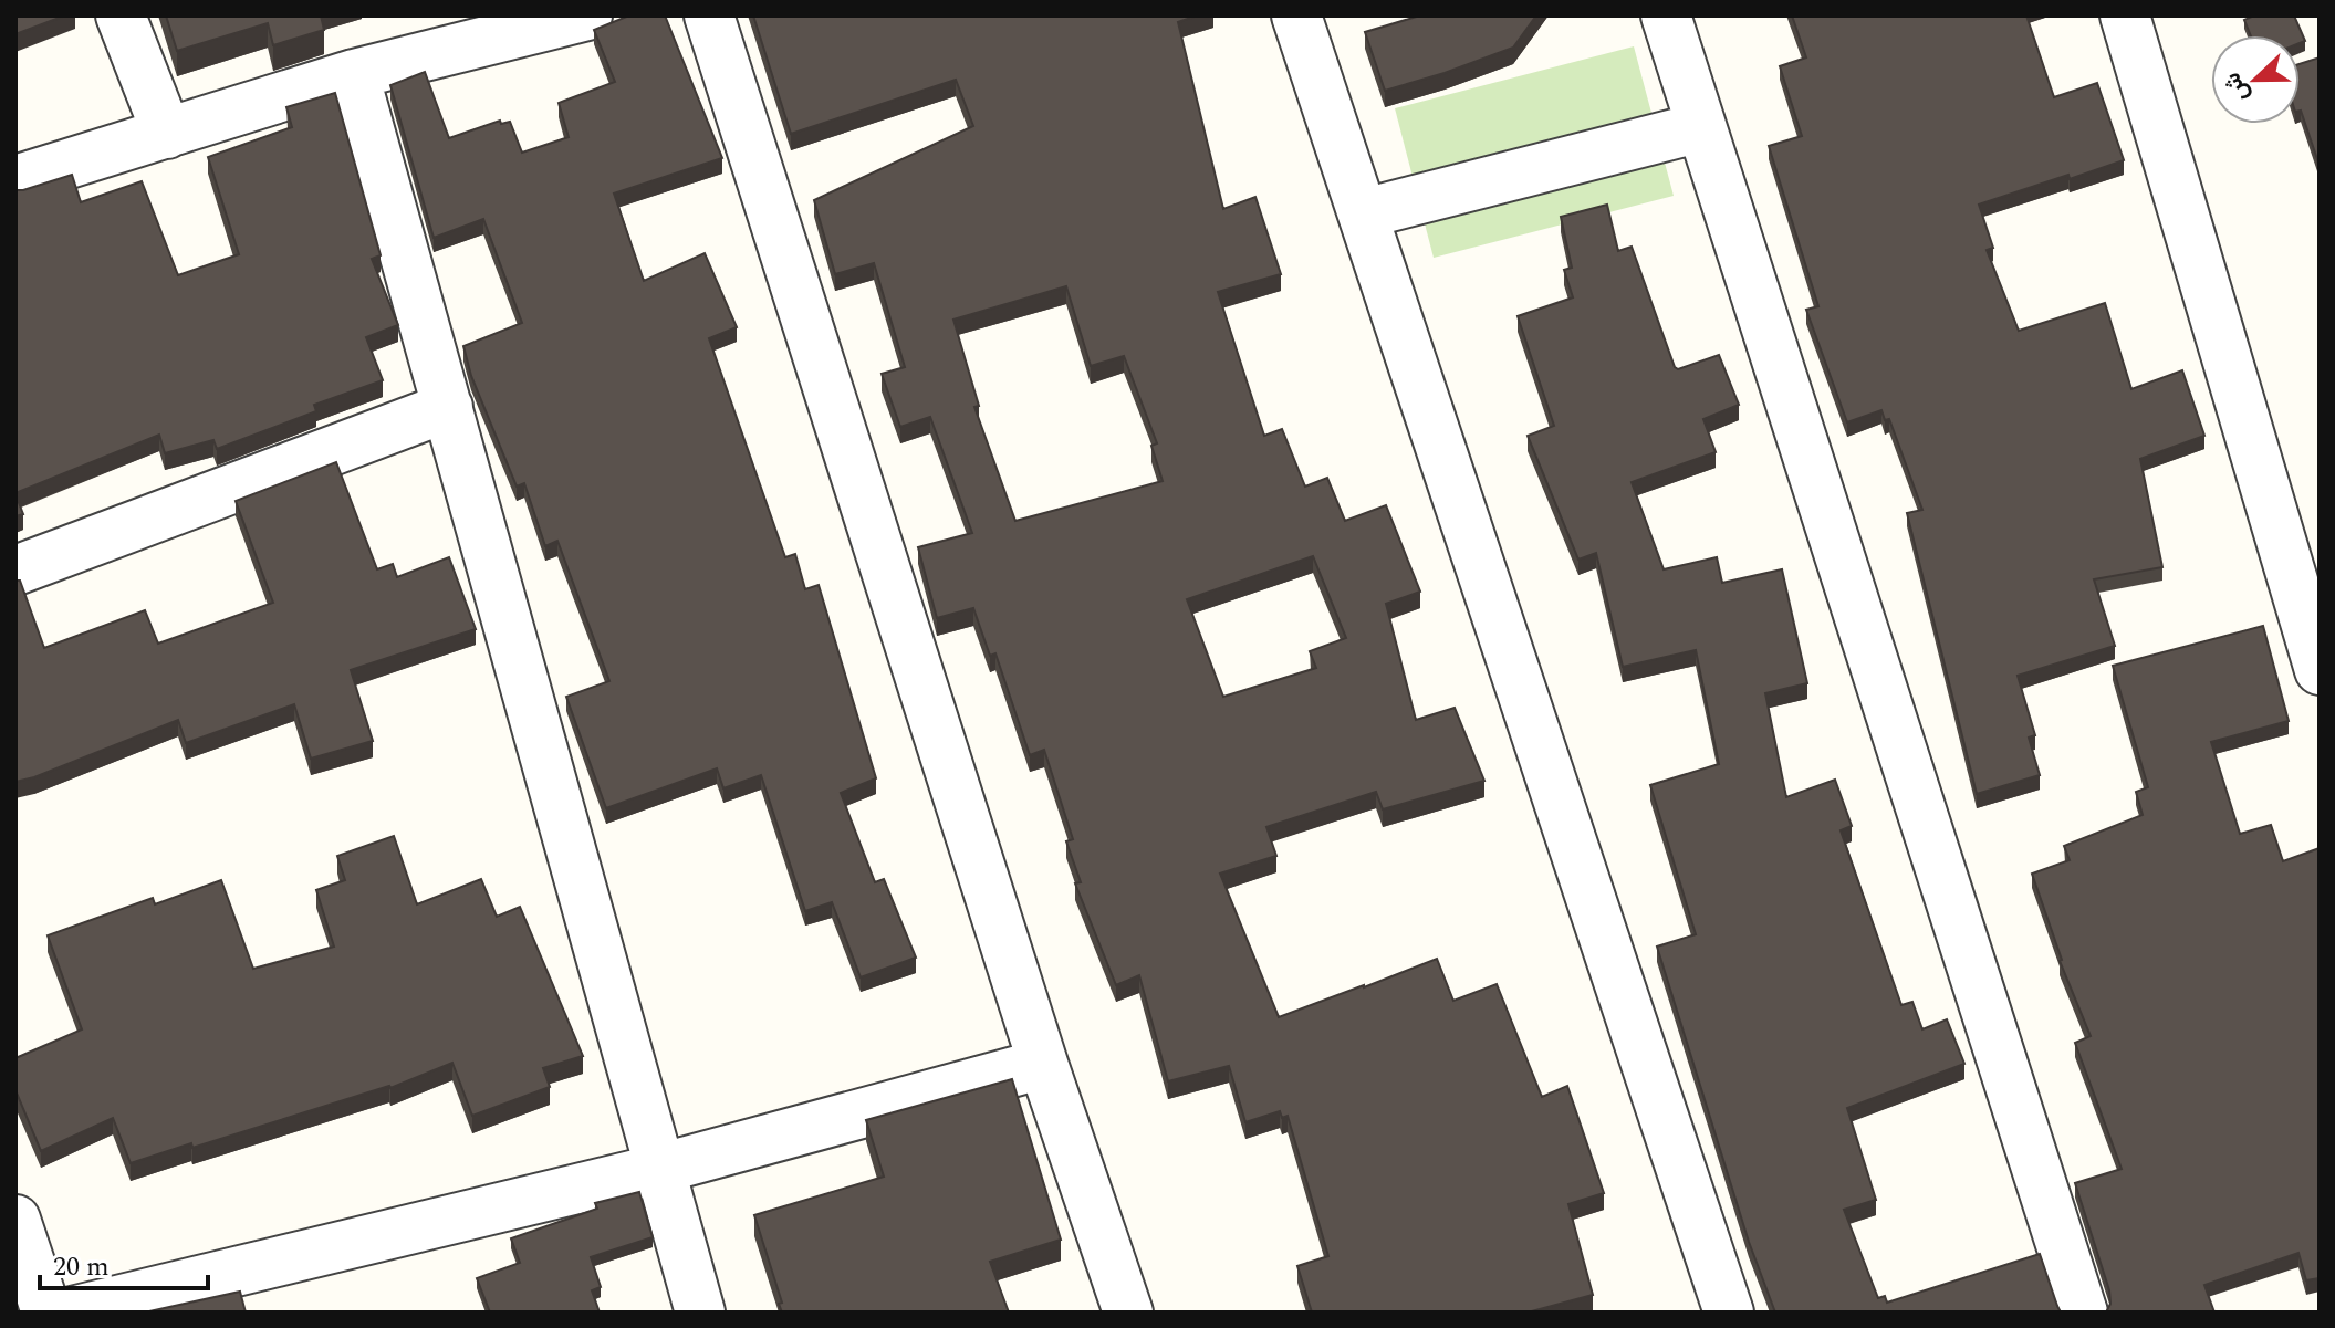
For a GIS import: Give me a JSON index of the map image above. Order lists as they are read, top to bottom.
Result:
{
  "scale_bar": "20 m",
  "north": "left"
}
